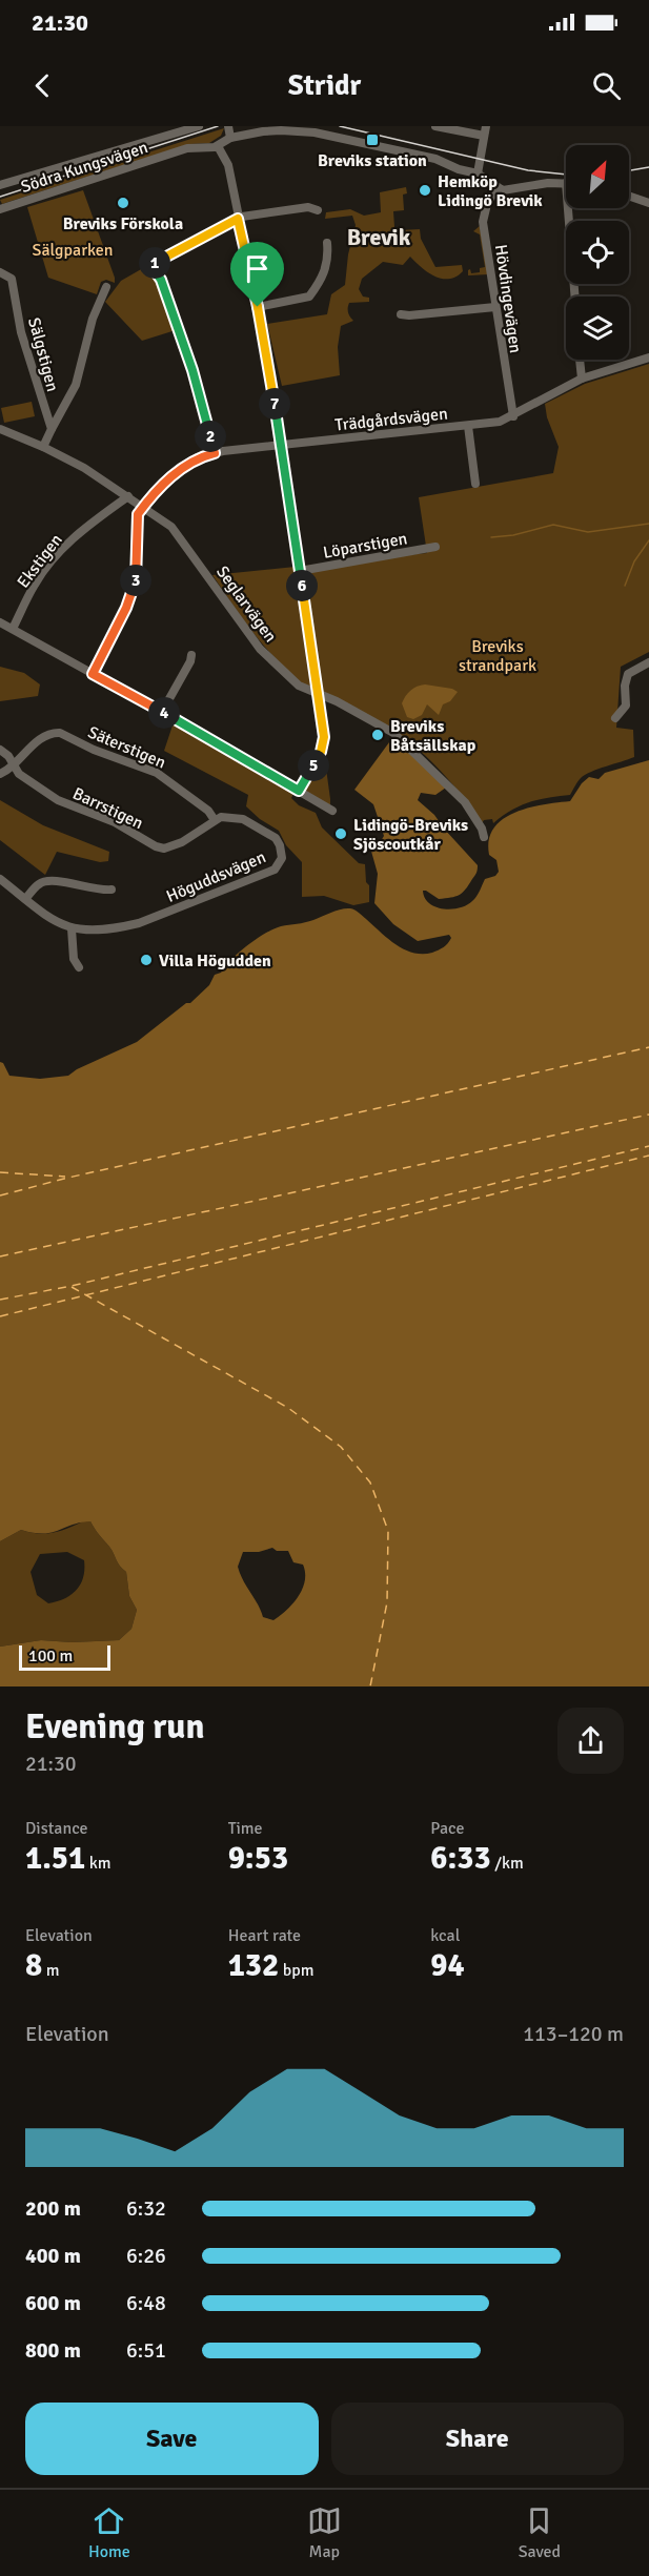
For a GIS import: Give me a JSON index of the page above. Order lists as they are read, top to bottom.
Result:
{
  "streets": {
    "street": [
      "Södra Kungsvägen",
      "Hövdingevägen",
      "Sälgstigen",
      "Trädgårdsvägen",
      "Löparstigen",
      "Ekstigen",
      "Seglarvägen",
      "Säterstigen",
      "Barrstigen",
      "Höguddsvägen"
    ]
  },
  "crossings": [
    ["Södra Kungsvägen", "Hövdingevägen"],
    ["Hövdingevägen", "Trädgårdsvägen"],
    ["Trädgårdsvägen", "Seglarvägen"],
    ["Ekstigen", "Seglarvägen"],
    ["Säterstigen", "Barrstigen"],
    ["Säterstigen", "Höguddsvägen"],
    ["Barrstigen", "Höguddsvägen"]
  ],
  "districts": ["Brevik"],
  "parks": ["Sälgparken", "Breviks strandpark"],
  "places": {
    "transit": ["Breviks station"],
    "other": [
      "Hemköp Lidingö Brevik",
      "Breviks Förskola",
      "Breviks Båtsällskap",
      "Lidingö-Breviks Sjöscoutkår",
      "Villa Högudden"
    ]
  },
  "scale_bar": "100 m",
  "north": "top right",
  "page": {
    "status": "21:30",
    "header": "Stridr",
    "pins": [
      "1",
      "7",
      "2",
      "3",
      "6",
      "4",
      "5"
    ],
    "scale": "100 m",
    "heading": ["Evening run", "21:30"],
    "stats": [
      ["Distance", "1.51 km"],
      ["Time", "9:53"],
      ["Pace", "6:33 /km"],
      ["Elevation", "8 m"],
      ["Heart rate", "132 bpm"],
      ["kcal", "94"]
    ],
    "chart": ["Elevation", "113–120 m"],
    "list": [
      {
        "name": "200 m",
        "note": "6:32"
      },
      {
        "name": "400 m",
        "note": "6:26"
      },
      {
        "name": "600 m",
        "note": "6:48"
      },
      {
        "name": "800 m",
        "note": "6:51"
      }
    ],
    "buttons": ["Save", "Share"],
    "tabs": ["Home", "Map", "Saved"]
  }
}
